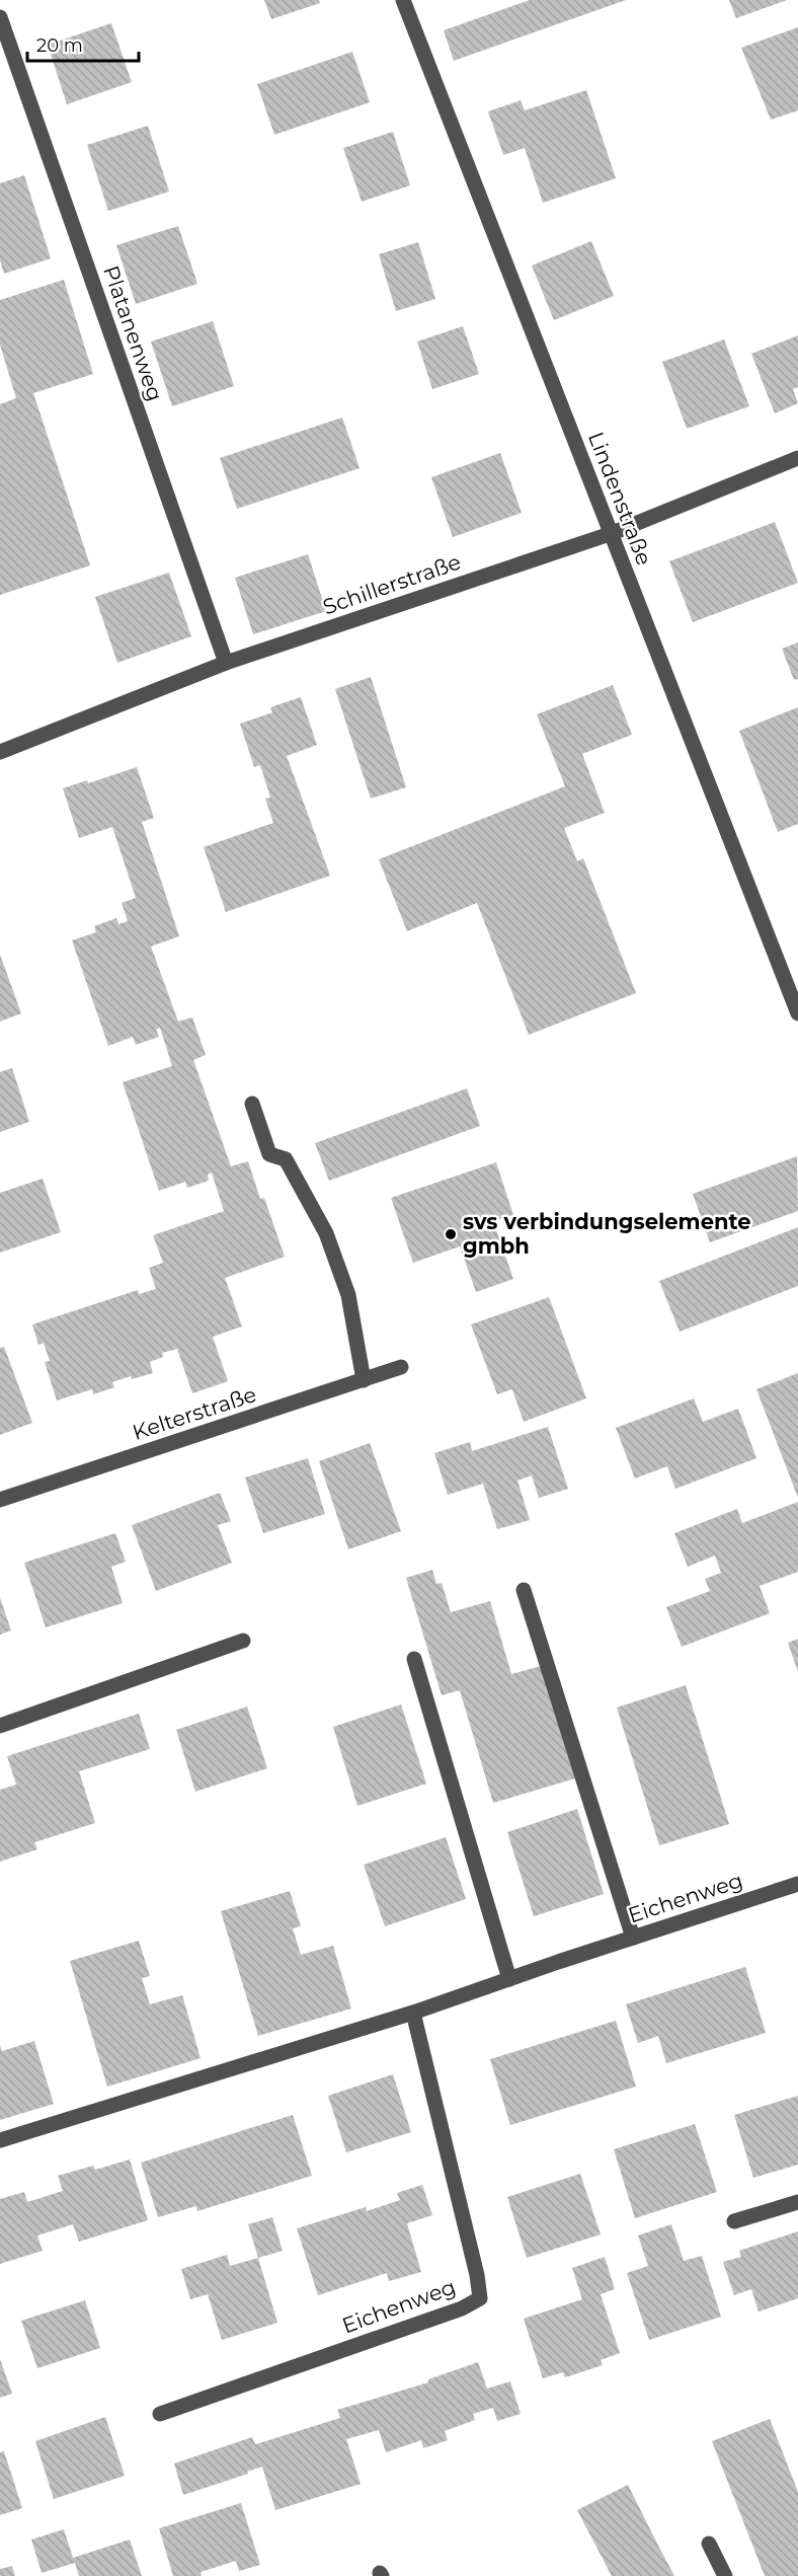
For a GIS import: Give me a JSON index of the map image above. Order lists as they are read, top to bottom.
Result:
{
  "streets": {
    "street": [
      "Platanenweg",
      "Lindenstraße",
      "Schillerstraße",
      "Kelterstraße",
      "Eichenweg"
    ]
  },
  "crossings": [
    ["Platanenweg", "Schillerstraße"],
    ["Lindenstraße", "Schillerstraße"]
  ],
  "places": ["svs verbindungselemente gmbh"],
  "scale_bar": "20 m"
}
